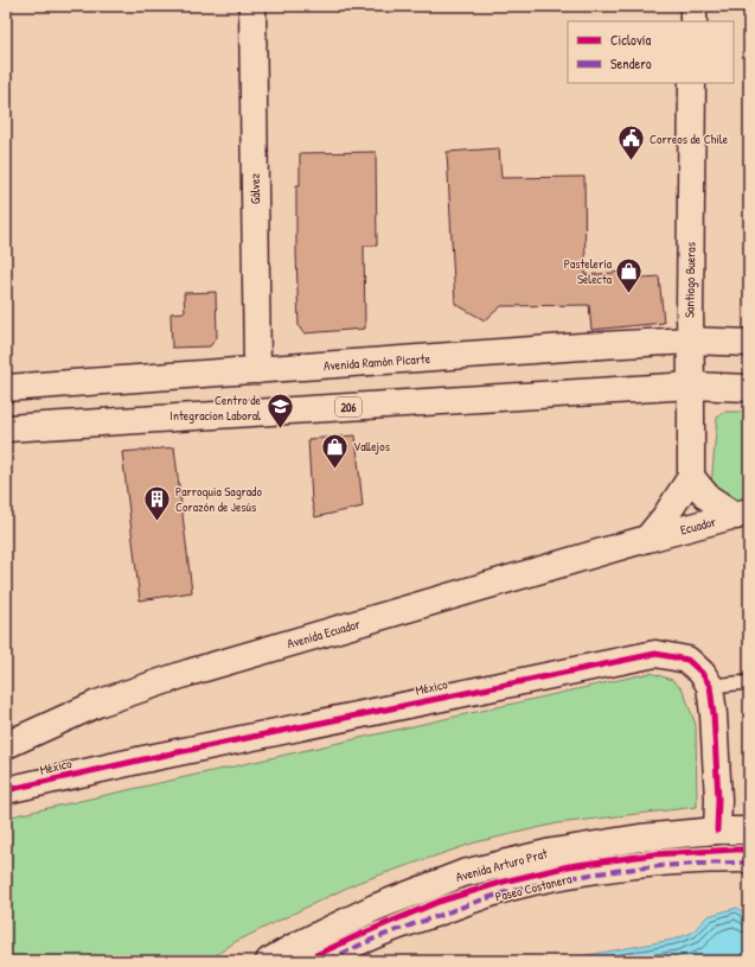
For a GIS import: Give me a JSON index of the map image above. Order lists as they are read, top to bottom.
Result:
{
  "streets": {
    "main road": [
      "Gálvez",
      "Santiago Bueras",
      "Avenida Ramón Picarte",
      "206",
      "Ecuador",
      "Avenida Ecuador",
      "México",
      "Avenida Arturo Prat"
    ],
    "street": ["Paseo Costanera"]
  },
  "crossings": [
    ["Gálvez", "Avenida Ramón Picarte"],
    ["Santiago Bueras", "Avenida Ramón Picarte"],
    ["Santiago Bueras", "206"],
    ["Ecuador", "Avenida Ecuador"]
  ],
  "places": {
    "public building": ["Correos de Chile"],
    "shop": ["Pastelería Selecta", "Vallejos"],
    "school or university": ["Centro de Integracion Laboral"],
    "building": ["Parroquia Sagrado Corazón de Jesús"]
  },
  "legend": ["Ciclovía", "Sendero"]
}
